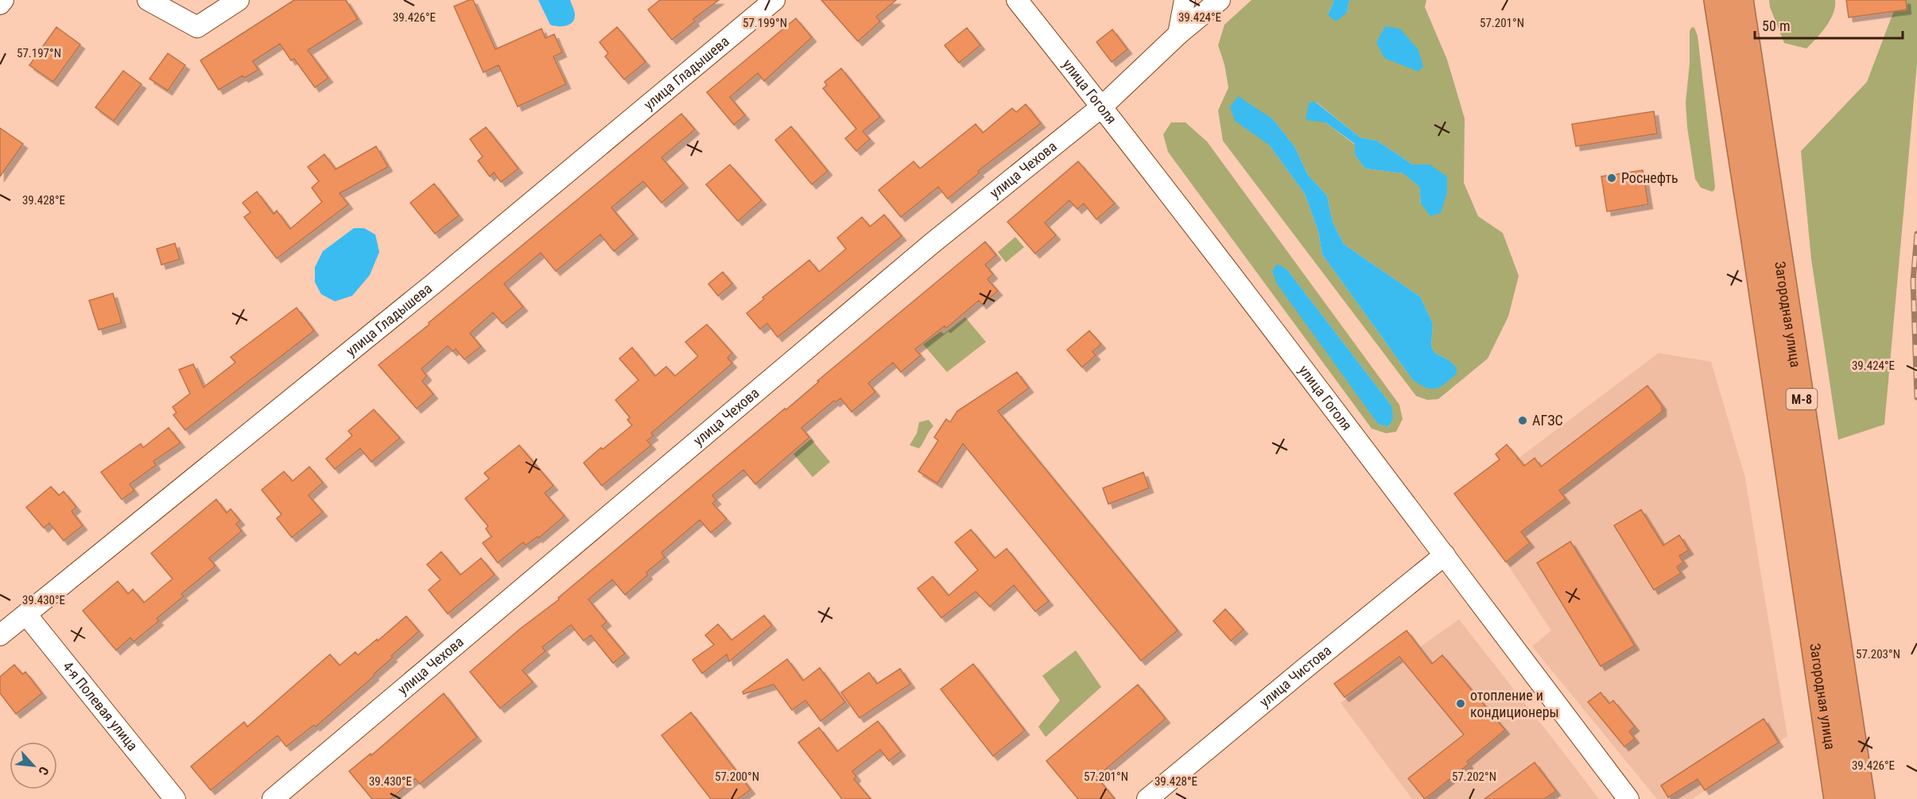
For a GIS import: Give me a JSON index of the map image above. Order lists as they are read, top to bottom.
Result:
{
  "streets": {
    "highway": ["Загородная улица", "М-8"],
    "street": [
      "улица Гладышева",
      "улица Гоголя",
      "улица Чехова",
      "улица Чистова",
      "4-я Полевая улица"
    ]
  },
  "crossings": [
    ["улица Гладышева", "4-я Полевая улица"],
    ["улица Гоголя", "улица Чехова"],
    ["улица Гоголя", "улица Чистова"]
  ],
  "places": ["Роснефть", "АГЗС", "отопление и кондиционеры"],
  "scale_bar": "50 m",
  "north": "bottom right",
  "coordinates": [
    "39.426°E",
    "39.424°E",
    "57.199°N",
    "57.201°N",
    "57.197°N",
    "39.428°E",
    "39.430°E",
    "57.203°N",
    "57.200°N",
    "57.202°N"
  ]
}
